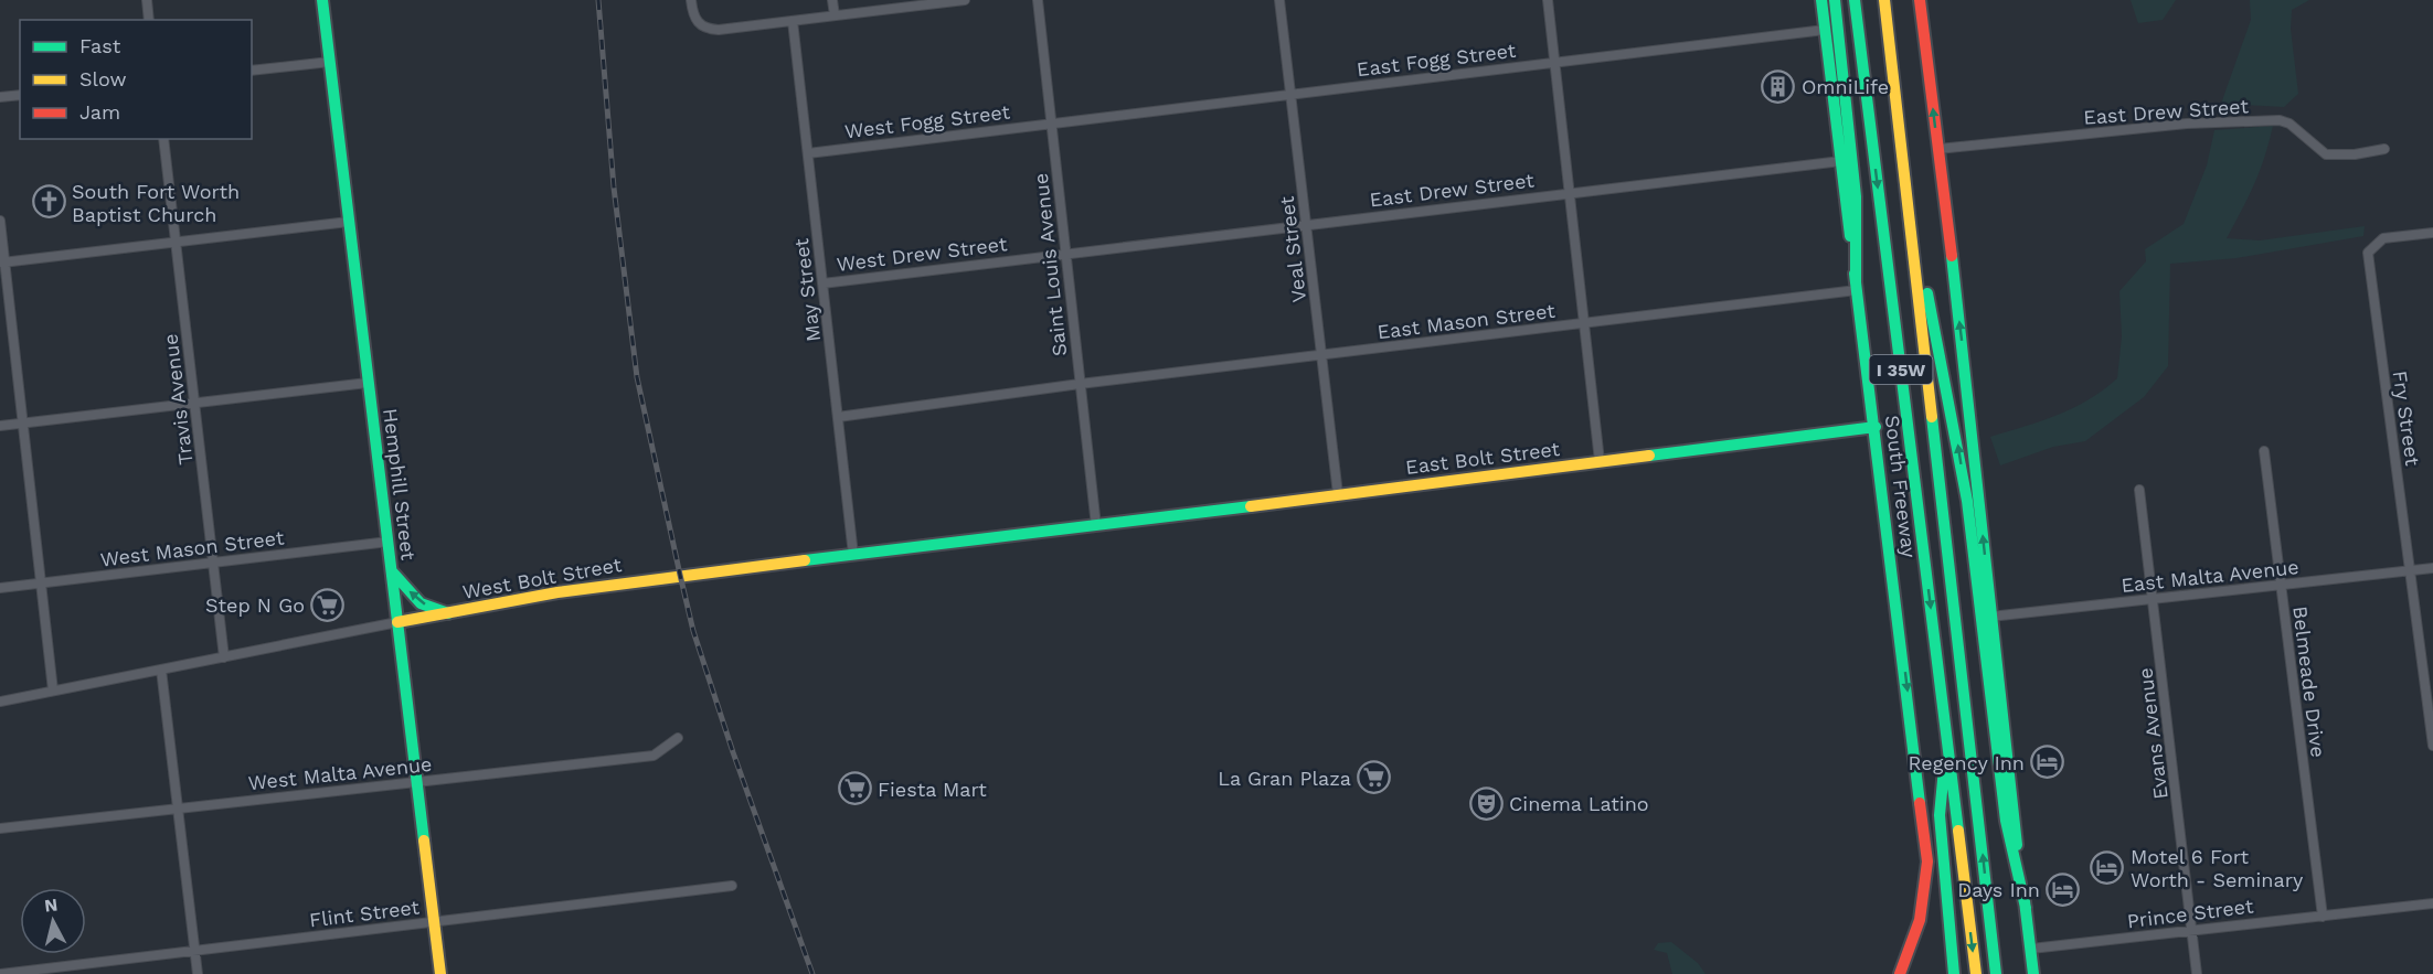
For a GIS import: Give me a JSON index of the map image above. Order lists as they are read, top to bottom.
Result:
{
  "streets": {
    "main road": [
      "I 35W",
      "East Bolt Street",
      "Hemphill Street",
      "South Freeway",
      "West Bolt Street"
    ],
    "street": [
      "East Fogg Street",
      "East Drew Street",
      "West Fogg Street",
      "Veal Street",
      "West Drew Street",
      "Saint Louis Avenue",
      "May Street",
      "East Mason Street",
      "Travis Avenue",
      "Fry Street",
      "West Mason Street",
      "East Malta Avenue",
      "Belmeade Drive",
      "Evans Avenue",
      "West Malta Avenue",
      "Flint Street",
      "Prince Street"
    ]
  },
  "crossings": [
    ["East Fogg Street", "West Fogg Street"],
    ["East Fogg Street", "Veal Street"],
    ["East Fogg Street", "Saint Louis Avenue"],
    ["East Fogg Street", "South Freeway"],
    ["East Drew Street", "Veal Street"],
    ["East Drew Street", "West Drew Street"],
    ["East Drew Street", "Saint Louis Avenue"],
    ["East Drew Street", "South Freeway"],
    ["West Fogg Street", "Saint Louis Avenue"],
    ["West Fogg Street", "May Street"],
    ["Veal Street", "East Mason Street"],
    ["Veal Street", "East Bolt Street"],
    ["West Drew Street", "Saint Louis Avenue"],
    ["West Drew Street", "May Street"],
    ["Saint Louis Avenue", "East Mason Street"],
    ["Saint Louis Avenue", "East Bolt Street"],
    ["Saint Louis Avenue", "West Bolt Street"],
    ["May Street", "West Bolt Street"],
    ["East Mason Street", "South Freeway"],
    ["Travis Avenue", "West Mason Street"],
    ["Travis Avenue", "West Bolt Street"],
    ["Fry Street", "East Malta Avenue"],
    ["East Bolt Street", "South Freeway"],
    ["East Bolt Street", "West Bolt Street"],
    ["Hemphill Street", "West Mason Street"],
    ["Hemphill Street", "West Bolt Street"],
    ["Hemphill Street", "West Malta Avenue"],
    ["Hemphill Street", "Flint Street"],
    ["East Malta Avenue", "Belmeade Drive"],
    ["East Malta Avenue", "Evans Avenue"],
    ["Belmeade Drive", "Prince Street"],
    ["Evans Avenue", "Prince Street"]
  ],
  "places": {
    "building": ["OmniLife"],
    "church": ["South Fort Worth Baptist Church"],
    "supermarket": ["Step N Go", "La Gran Plaza", "Fiesta Mart"],
    "hotel": ["Regency Inn", "Motel 6 Fort Worth - Seminary", "Days Inn"],
    "theatre": ["Cinema Latino"]
  },
  "legend": ["Fast", "Slow", "Jam"],
  "north": "top"
}
